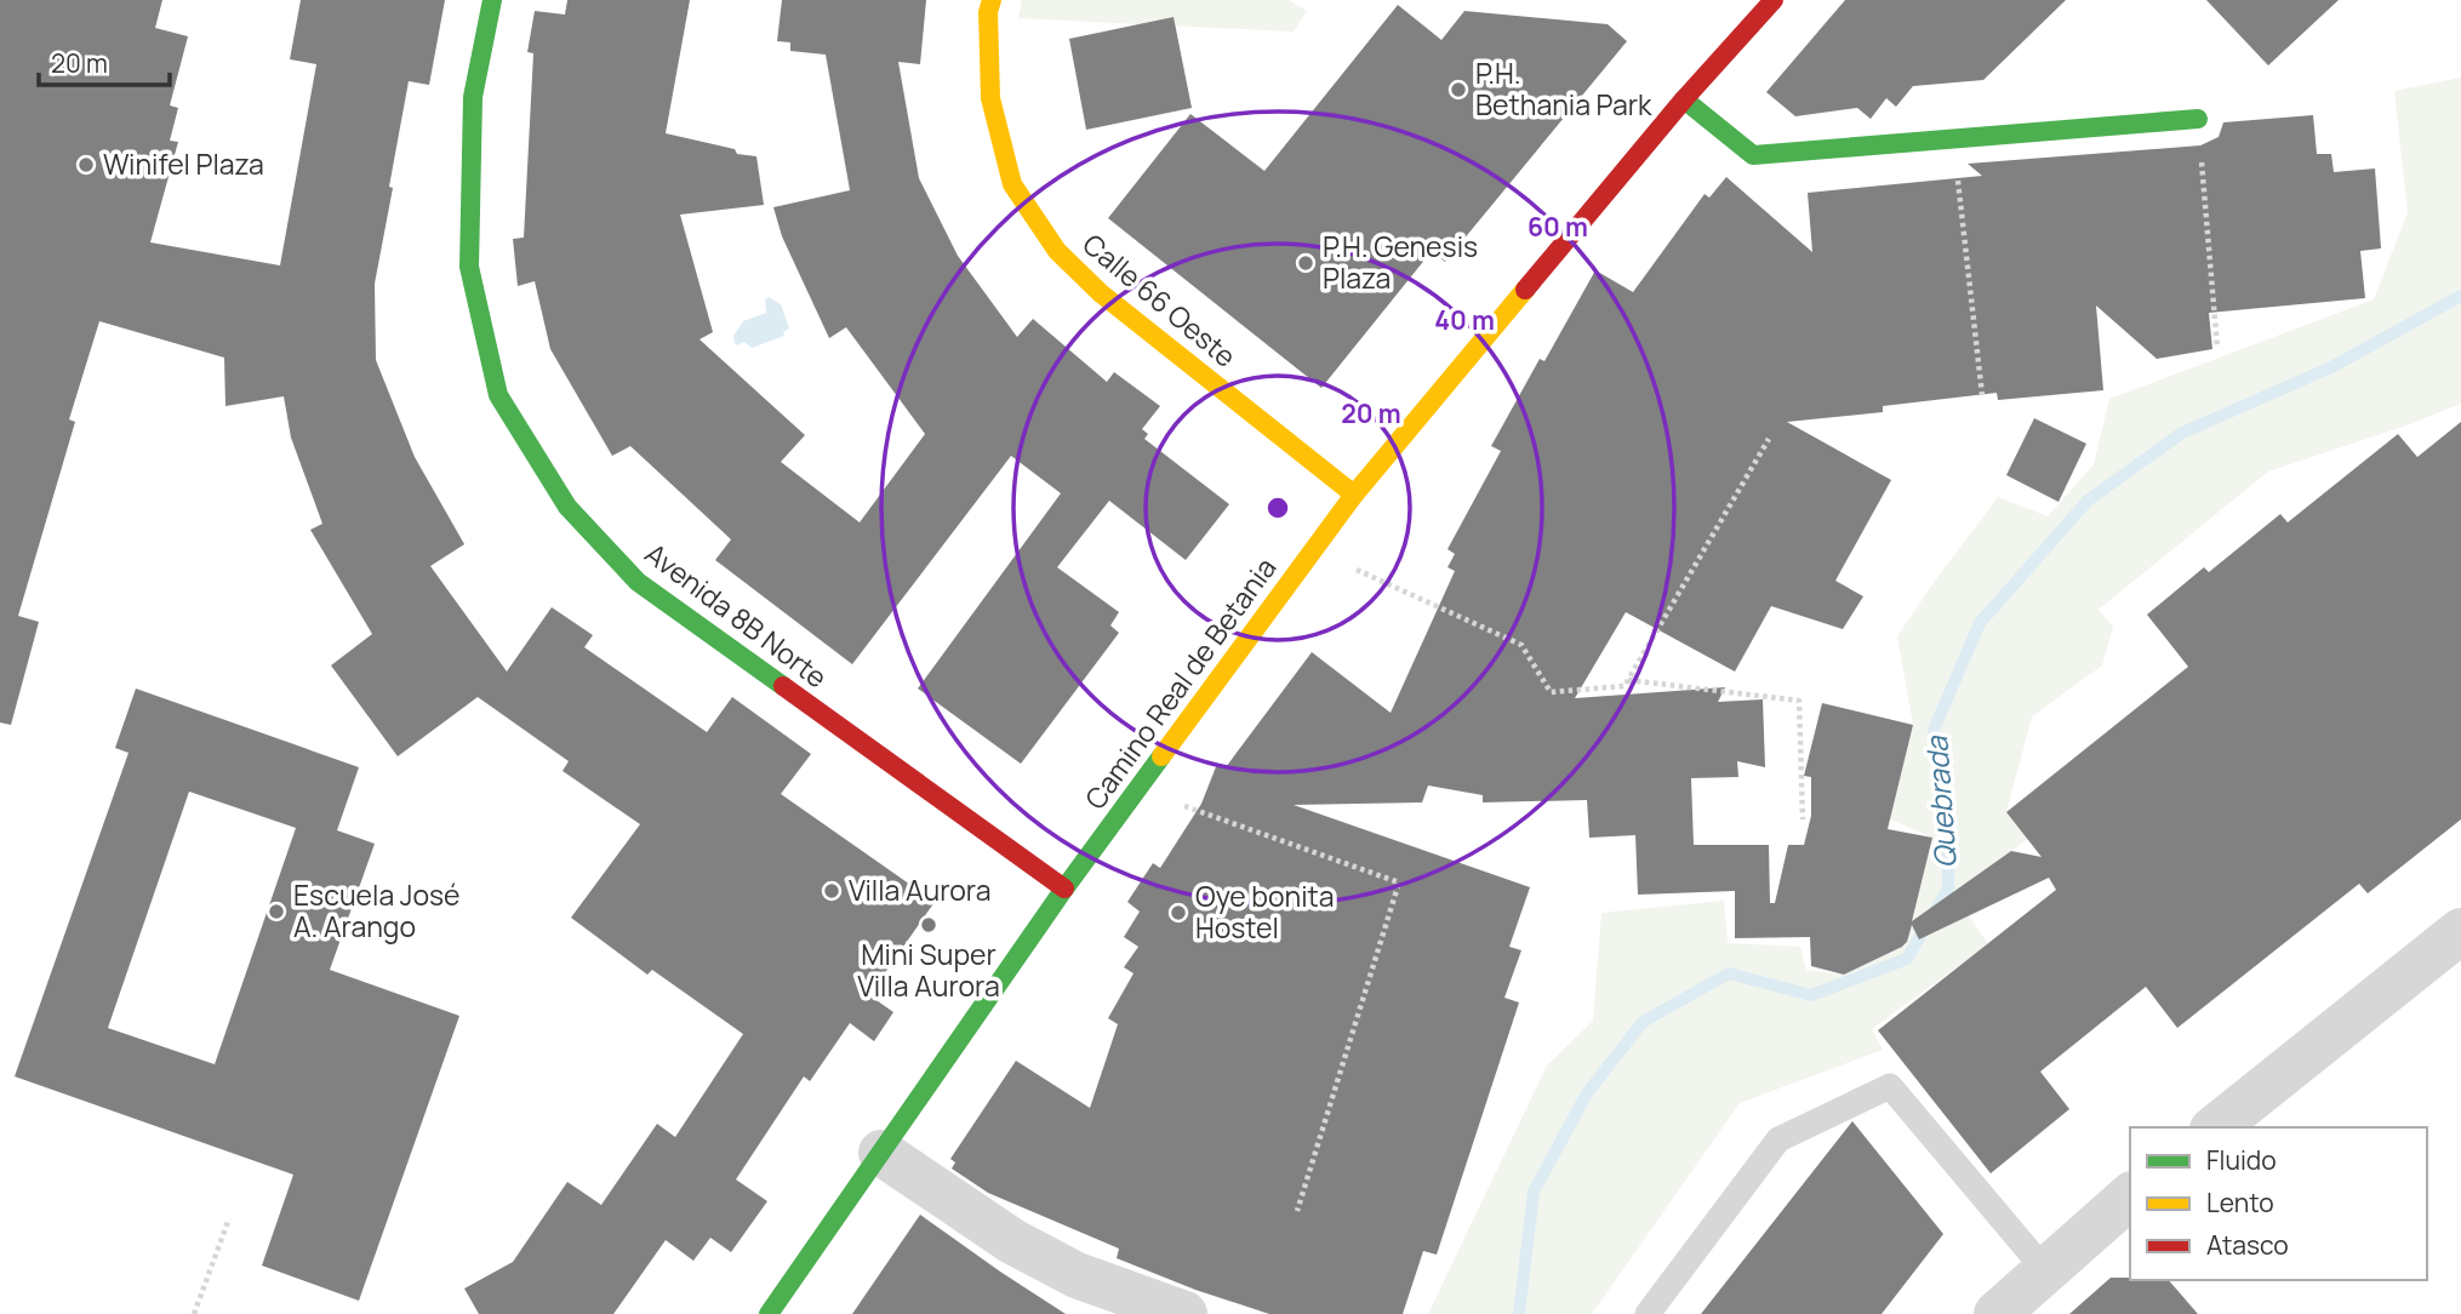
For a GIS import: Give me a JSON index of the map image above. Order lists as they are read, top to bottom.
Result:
{
  "streets": {
    "street": ["Calle 66 Oeste", "Avenida 8B Norte", "Camino Real de Betania"]
  },
  "crossings": [
    ["Calle 66 Oeste", "Camino Real de Betania"],
    ["Avenida 8B Norte", "Camino Real de Betania"]
  ],
  "water": ["Quebrada"],
  "places": [
    "P.H. Bethania Park",
    "Winifel Plaza",
    "P.H. Genesis Plaza",
    "Villa Aurora",
    "Escuela José A. Arango",
    "Oye bonita Hostel",
    "Mini Super Villa Aurora"
  ],
  "legend": ["Fluido", "Lento", "Atasco"],
  "scale_bar": "20 m",
  "rings": ["60 m", "40 m", "20 m"]
}
